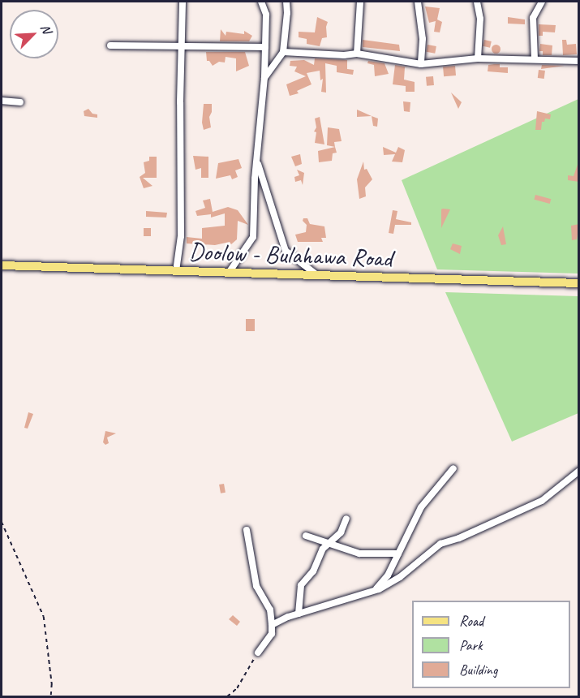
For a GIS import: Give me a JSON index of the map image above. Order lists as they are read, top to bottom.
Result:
{
  "streets": {
    "main road": ["Doolow - Bulahawa Road"]
  },
  "legend": ["Road", "Park", "Building"],
  "north": "top right"
}
